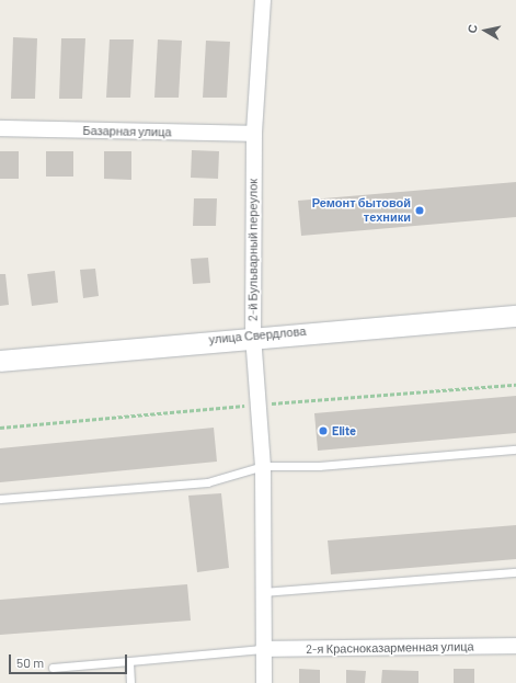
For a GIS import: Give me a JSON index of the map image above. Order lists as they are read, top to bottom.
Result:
{
  "streets": {
    "main road": ["улица Свердлова"],
    "street": ["Базарная улица", "2-й Бульварный переулок", "2-я Красноказарменная улица"]
  },
  "crossings": [
    ["Базарная улица", "2-й Бульварный переулок"],
    ["2-й Бульварный переулок", "улица Свердлова"],
    ["2-й Бульварный переулок", "2-я Красноказарменная улица"]
  ],
  "places": ["Ремонт бытовой техники", "Elite"],
  "scale_bar": "50 m",
  "north": "left"
}
